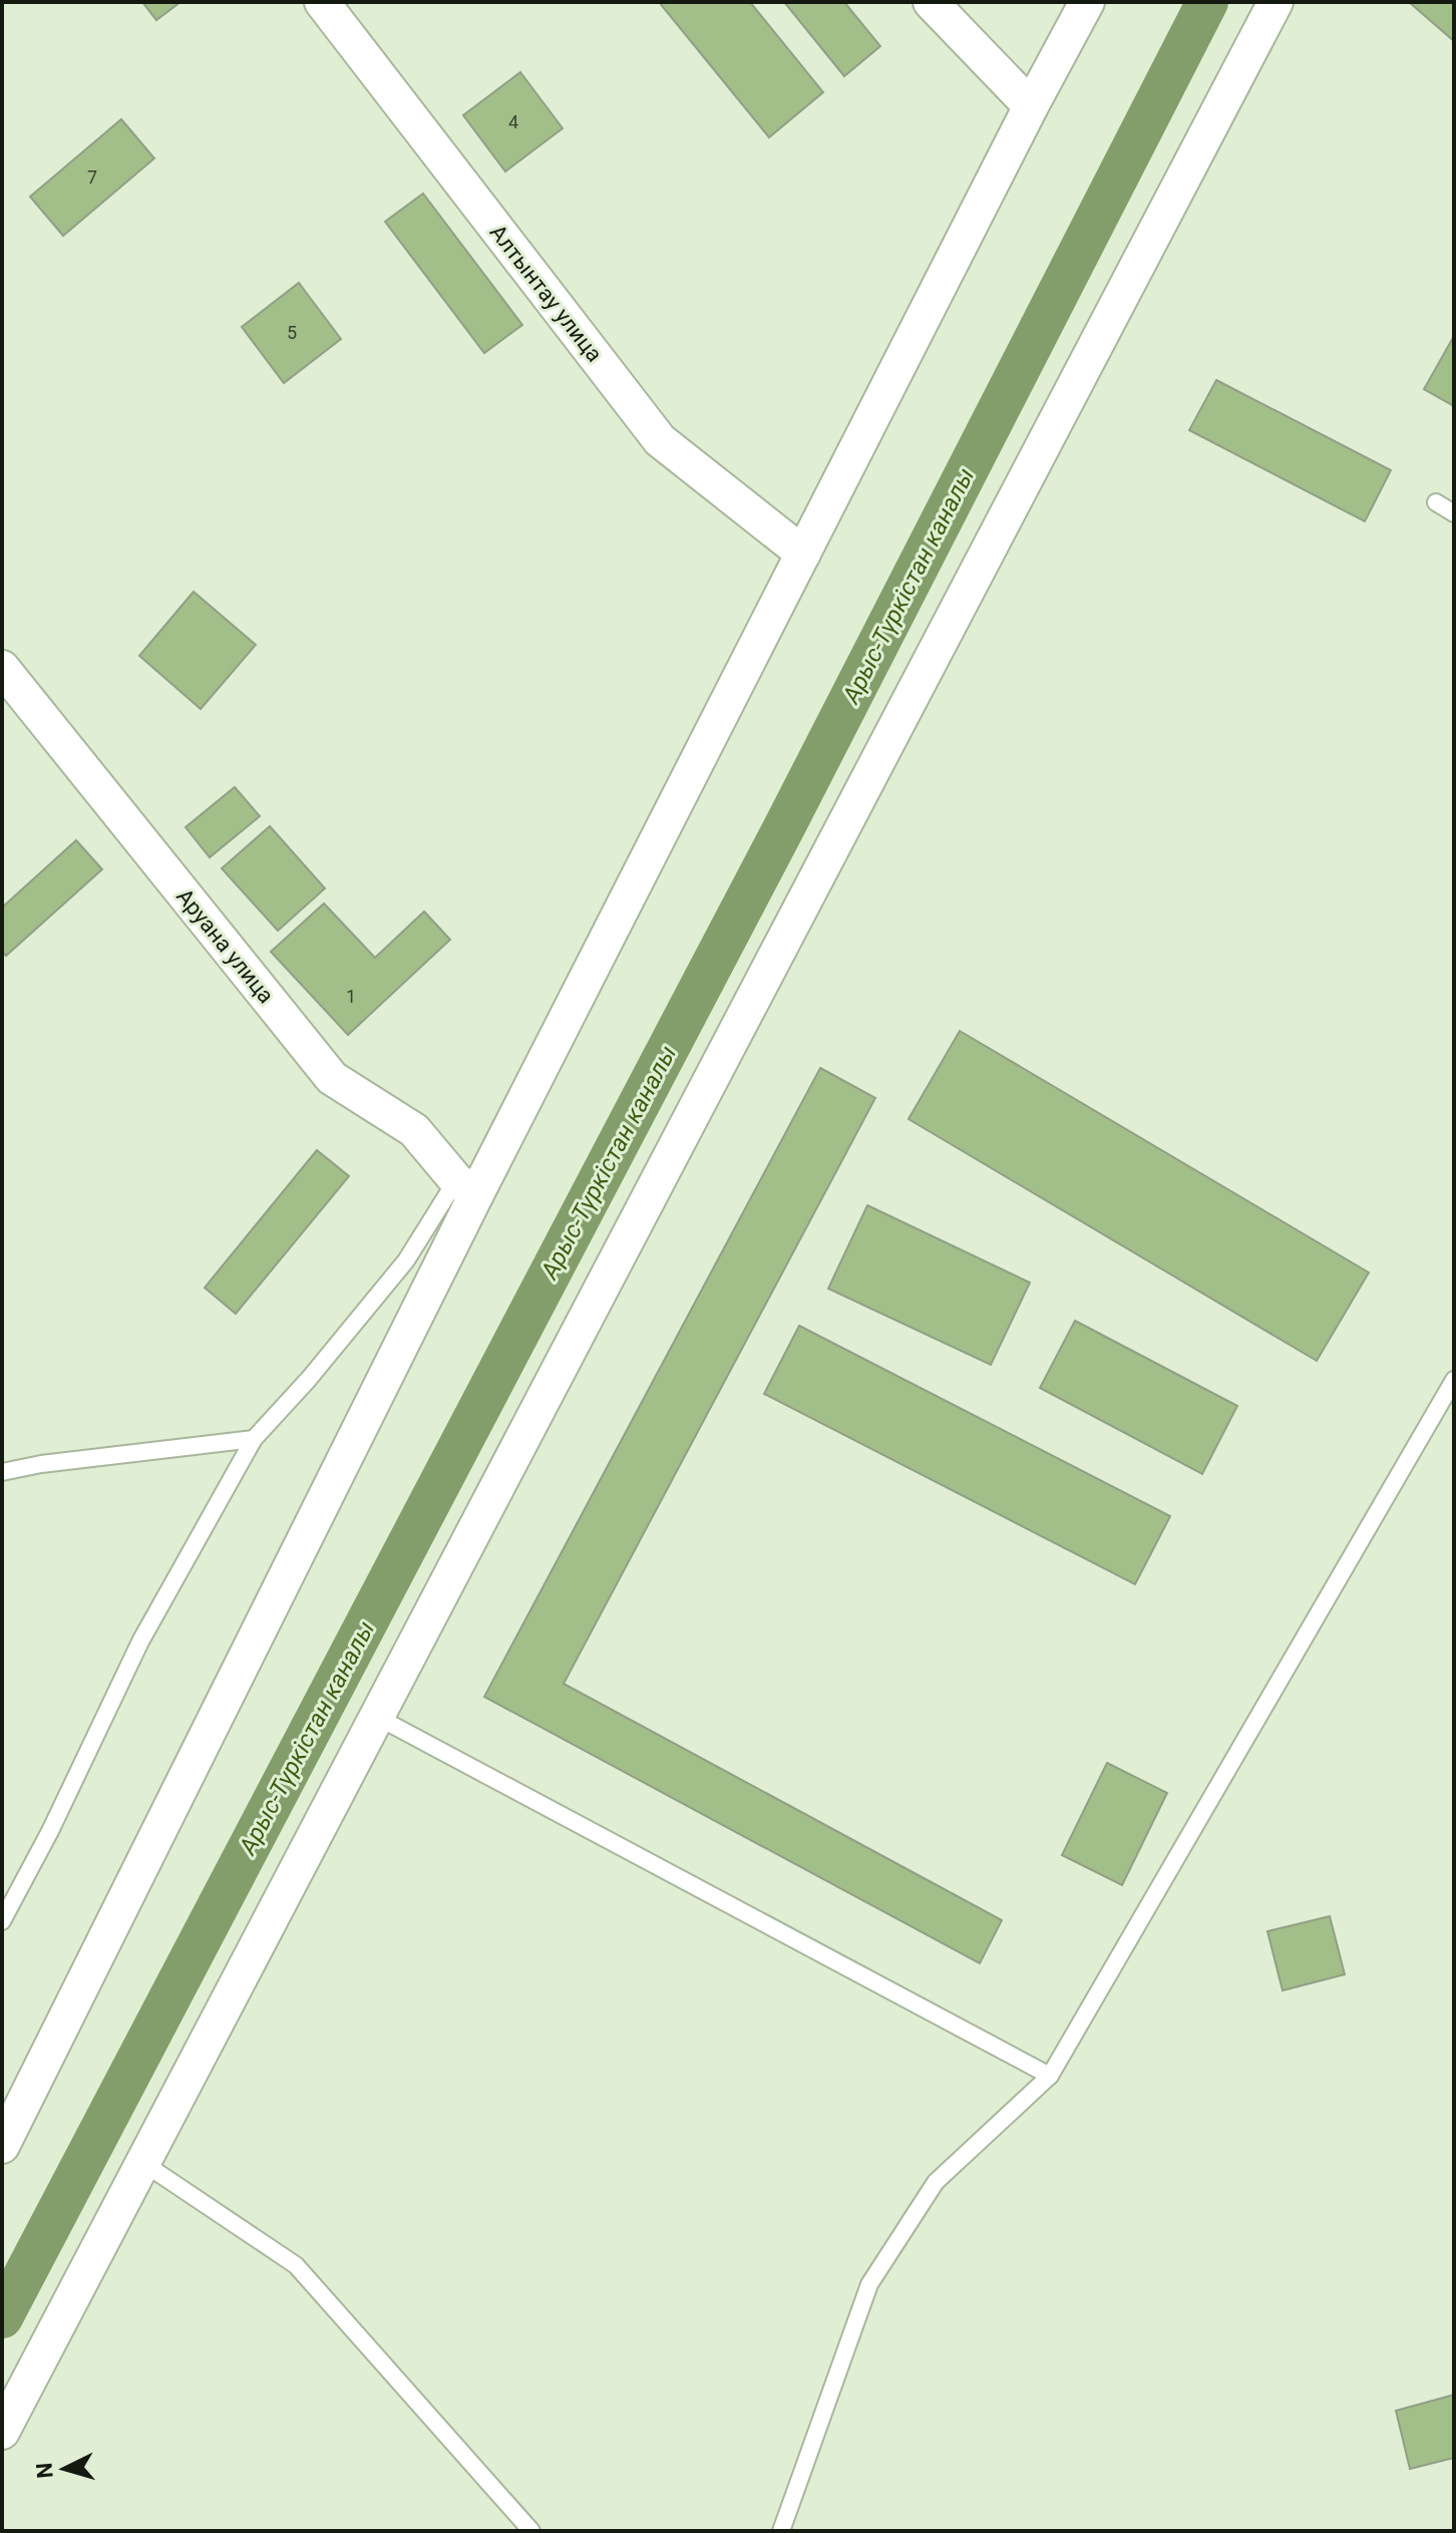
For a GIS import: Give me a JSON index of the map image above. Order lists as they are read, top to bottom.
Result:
{
  "streets": {
    "street": ["Алтынтау улица", "Аруана улица"]
  },
  "water": ["Арыс-Түркістан каналы"],
  "house_numbers": [
    "4",
    "7",
    "5",
    "1"
  ],
  "north": "left"
}
